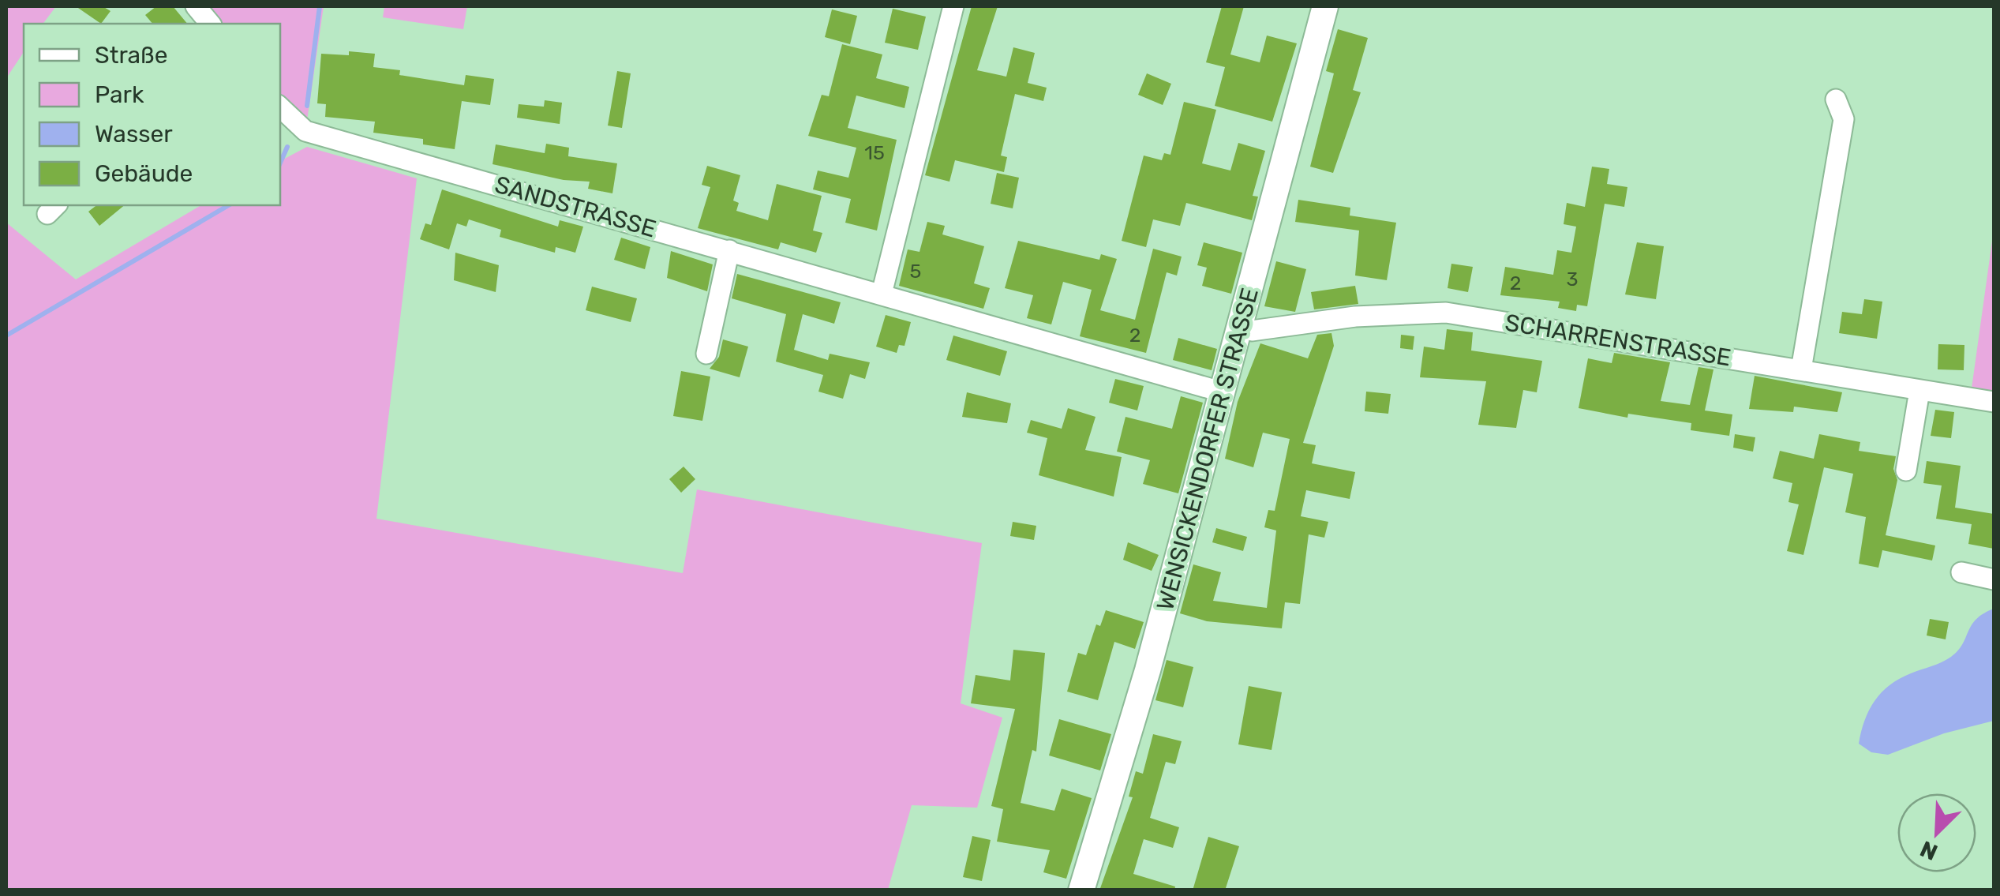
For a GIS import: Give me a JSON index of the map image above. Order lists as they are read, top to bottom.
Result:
{
  "streets": {
    "main road": ["WENSICKENDORFER STRASSE"],
    "street": ["SANDSTRASSE", "SCHARRENSTRASSE"]
  },
  "crossings": [
    ["SANDSTRASSE", "WENSICKENDORFER STRASSE"],
    ["SCHARRENSTRASSE", "WENSICKENDORFER STRASSE"]
  ],
  "house_numbers": [
    "15",
    "5",
    "3",
    "2",
    "2"
  ],
  "legend": [
    "Straße",
    "Park",
    "Wasser",
    "Gebäude"
  ],
  "north": "bottom left"
}
